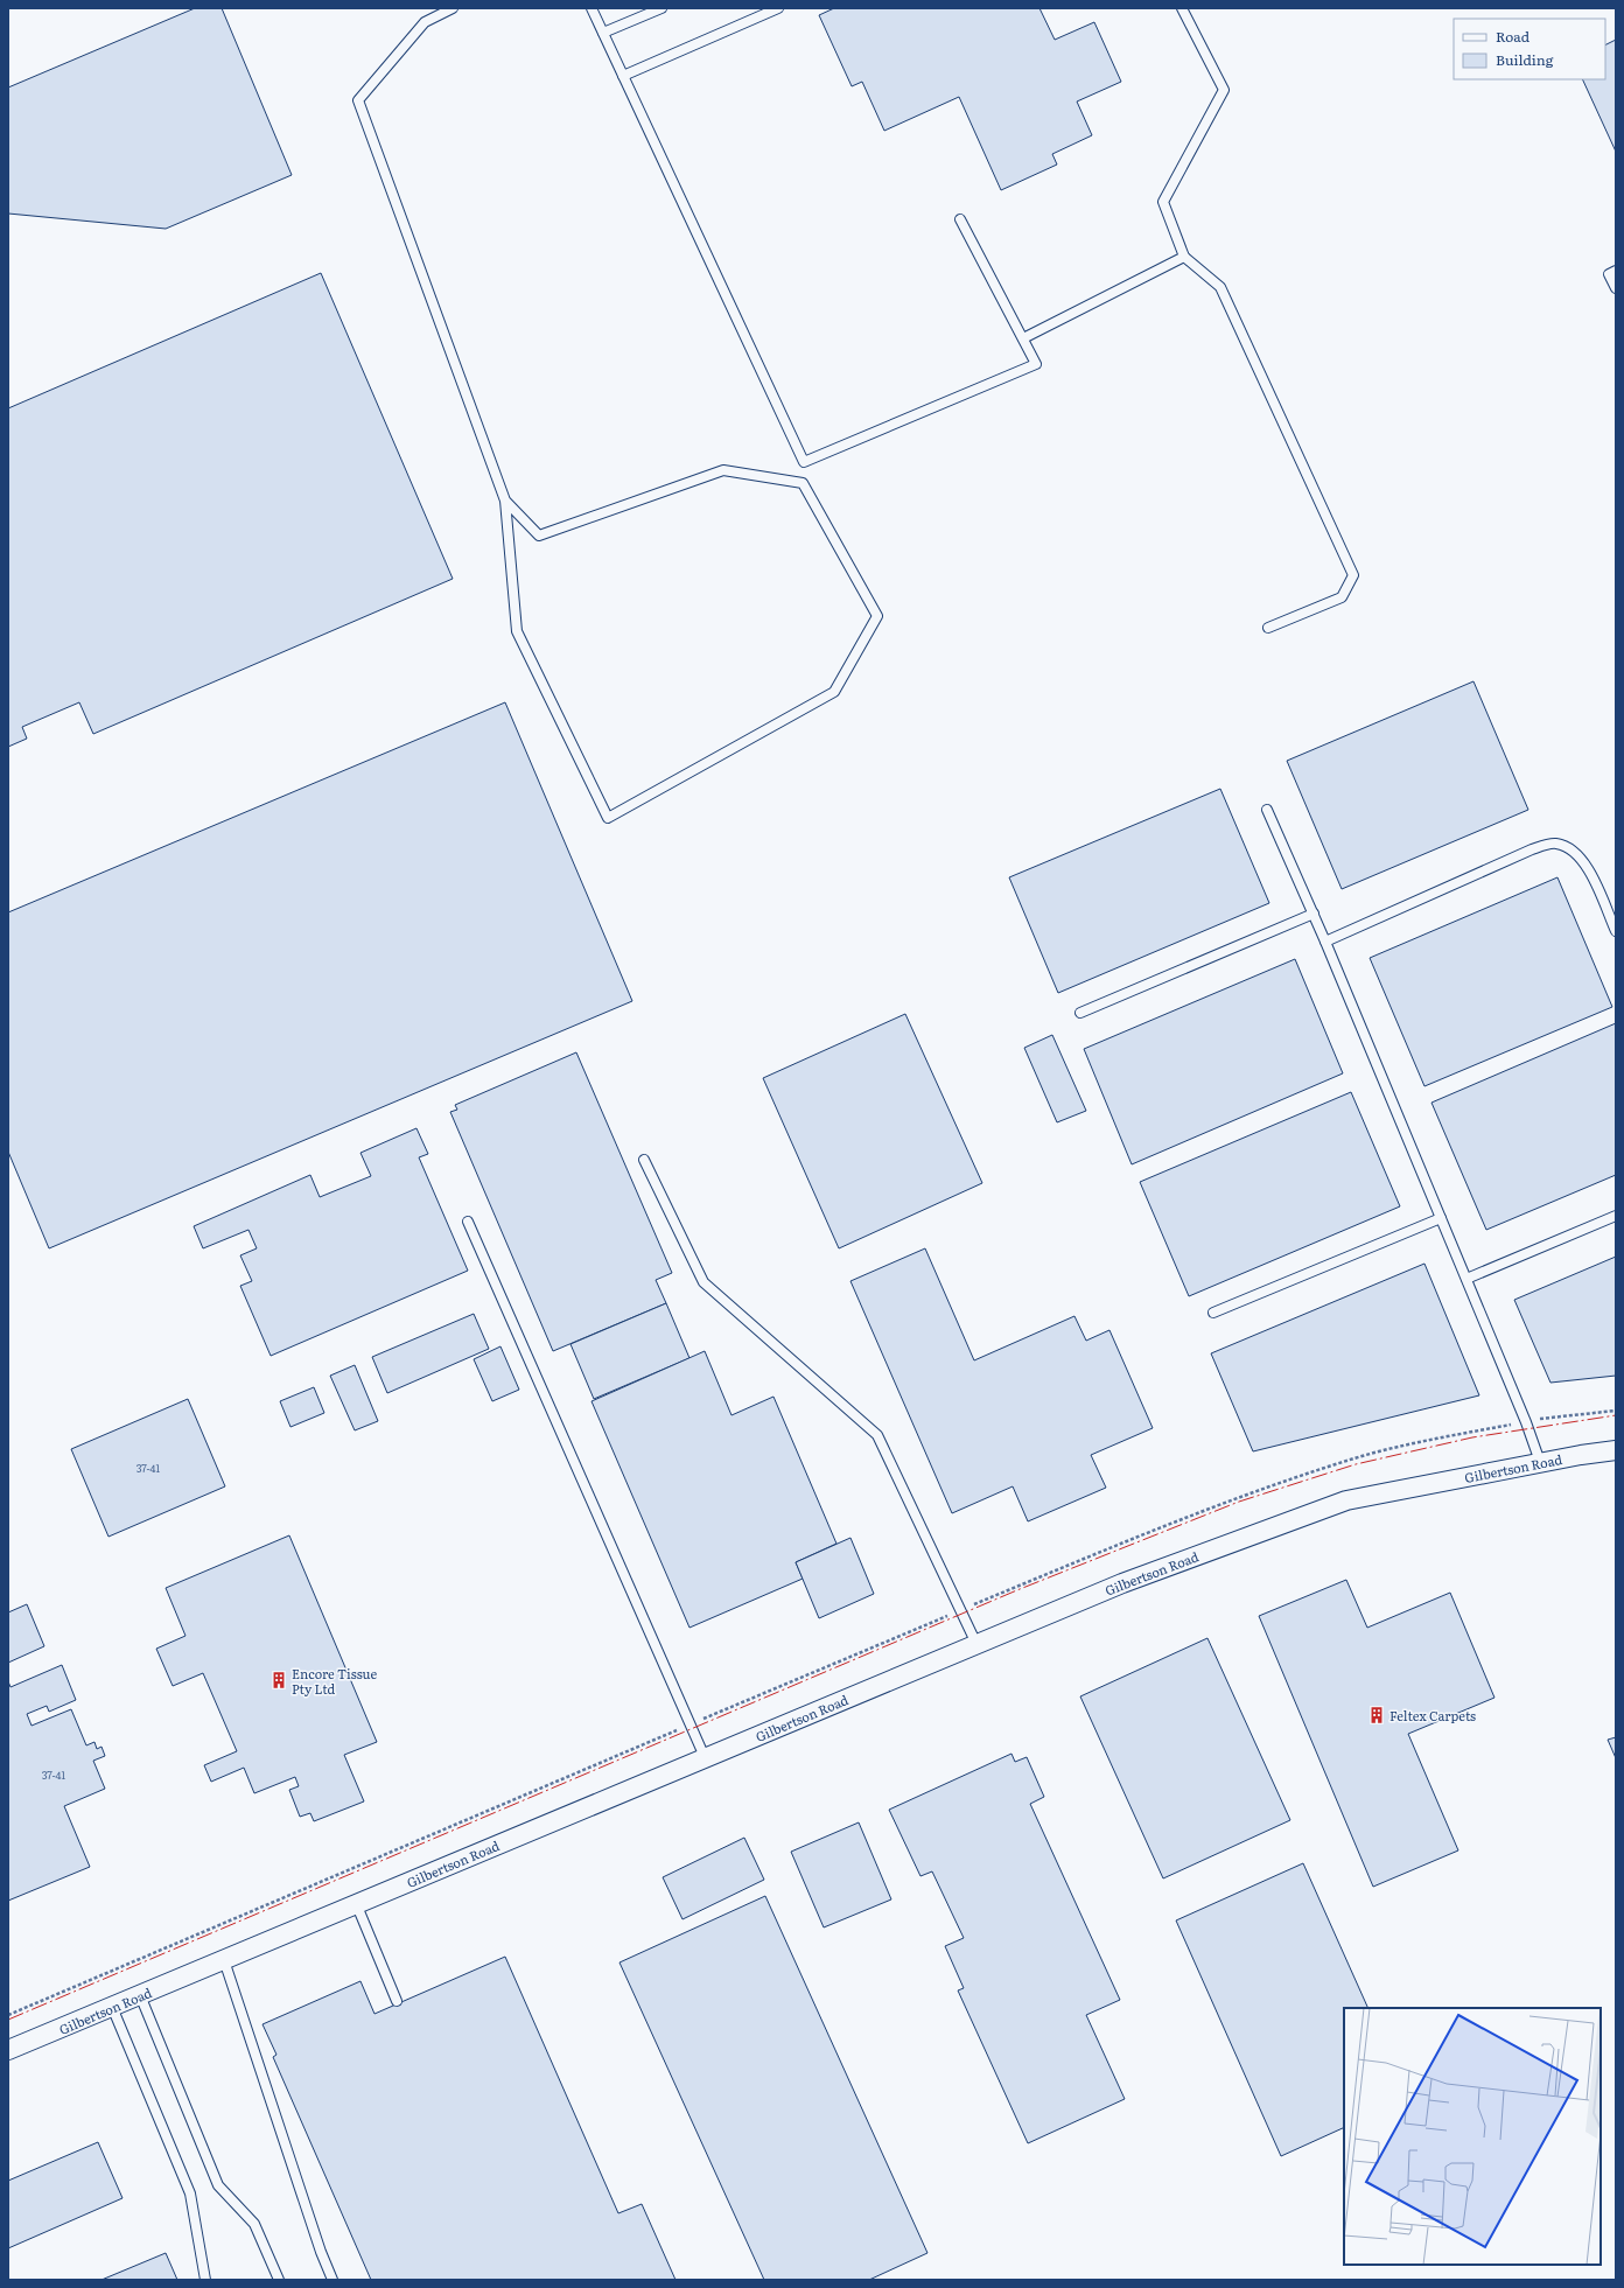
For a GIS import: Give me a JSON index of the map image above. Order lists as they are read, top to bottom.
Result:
{
  "streets": {
    "street": ["Gilbertson Road"]
  },
  "places": {
    "building": ["Encore Tissue Pty Ltd", "Feltex Carpets"]
  },
  "house_numbers": ["37-41", "37-41"],
  "legend": ["Road", "Building"]
}
